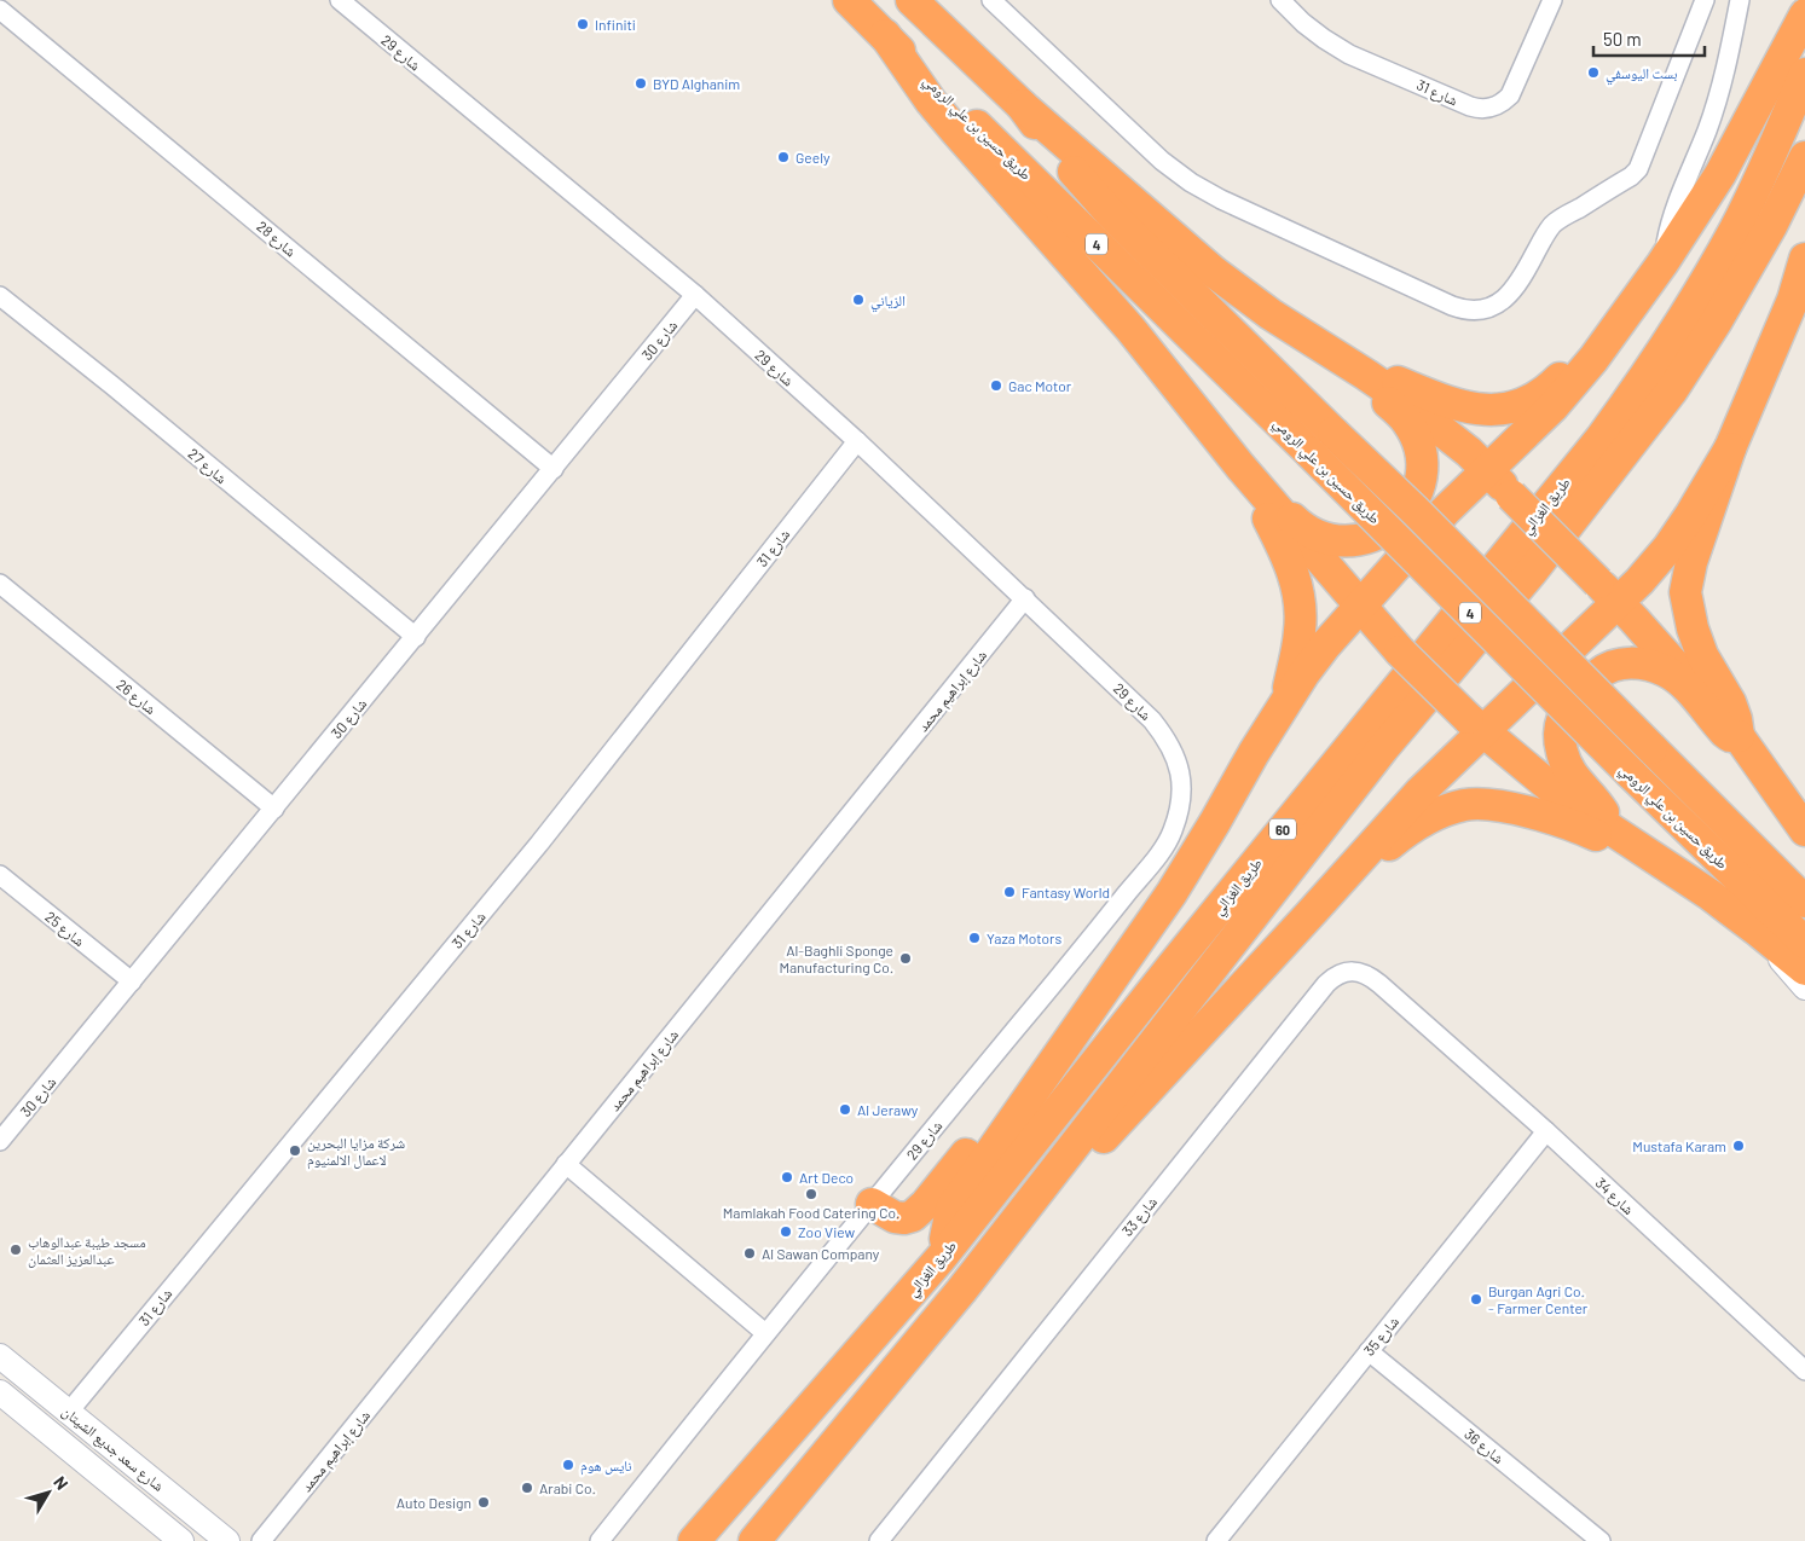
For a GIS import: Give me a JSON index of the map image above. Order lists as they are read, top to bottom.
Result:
{
  "streets": {
    "highway": [
      "طريق حسين بن علي الرومي",
      "4",
      "طريق الغزالي",
      "60"
    ],
    "street": [
      "شارع 29",
      "شارع 31",
      "شارع 28",
      "شارع 30",
      "شارع 27",
      "شارع إبراهيم محمد",
      "شارع 26",
      "شارع 25",
      "شارع 34",
      "شارع 33",
      "شارع 35",
      "شارع 36",
      "شارع سعد جديع الشيتان"
    ]
  },
  "crossings": [
    ["شارع 29", "شارع 31"],
    ["شارع 29", "شارع 30"],
    ["شارع 29", "شارع إبراهيم محمد"],
    ["شارع 31", "شارع سعد جديع الشيتان"],
    ["شارع 28", "شارع 30"],
    ["شارع 30", "شارع 27"],
    ["شارع 30", "شارع 26"],
    ["شارع 30", "شارع 25"],
    ["شارع 34", "شارع 33"],
    ["شارع 34", "شارع 35"],
    ["شارع 35", "شارع 36"]
  ],
  "places": [
    "Infiniti",
    "بست اليوسفي",
    "BYD Alghanim",
    "Geely",
    "الزياني",
    "Gac Motor",
    "Fantasy World",
    "Yaza Motors",
    "Al-Baghli Sponge Manufacturing Co.",
    "Al Jerawy",
    "Mustafa Karam",
    "شركة مزايا البحرين لاعمال الالمنيوم",
    "Art Deco",
    "Mamlakah Food Catering Co.",
    "Zoo View",
    "مسجد طيبة عبدالوهاب عبدالعزيز العثمان",
    "Al Sawan Company",
    "Burgan Agri Co. - Farmer Center",
    "نايس هوم",
    "Arabi Co.",
    "Auto Design"
  ],
  "scale_bar": "50 m",
  "north": "top right"
}
